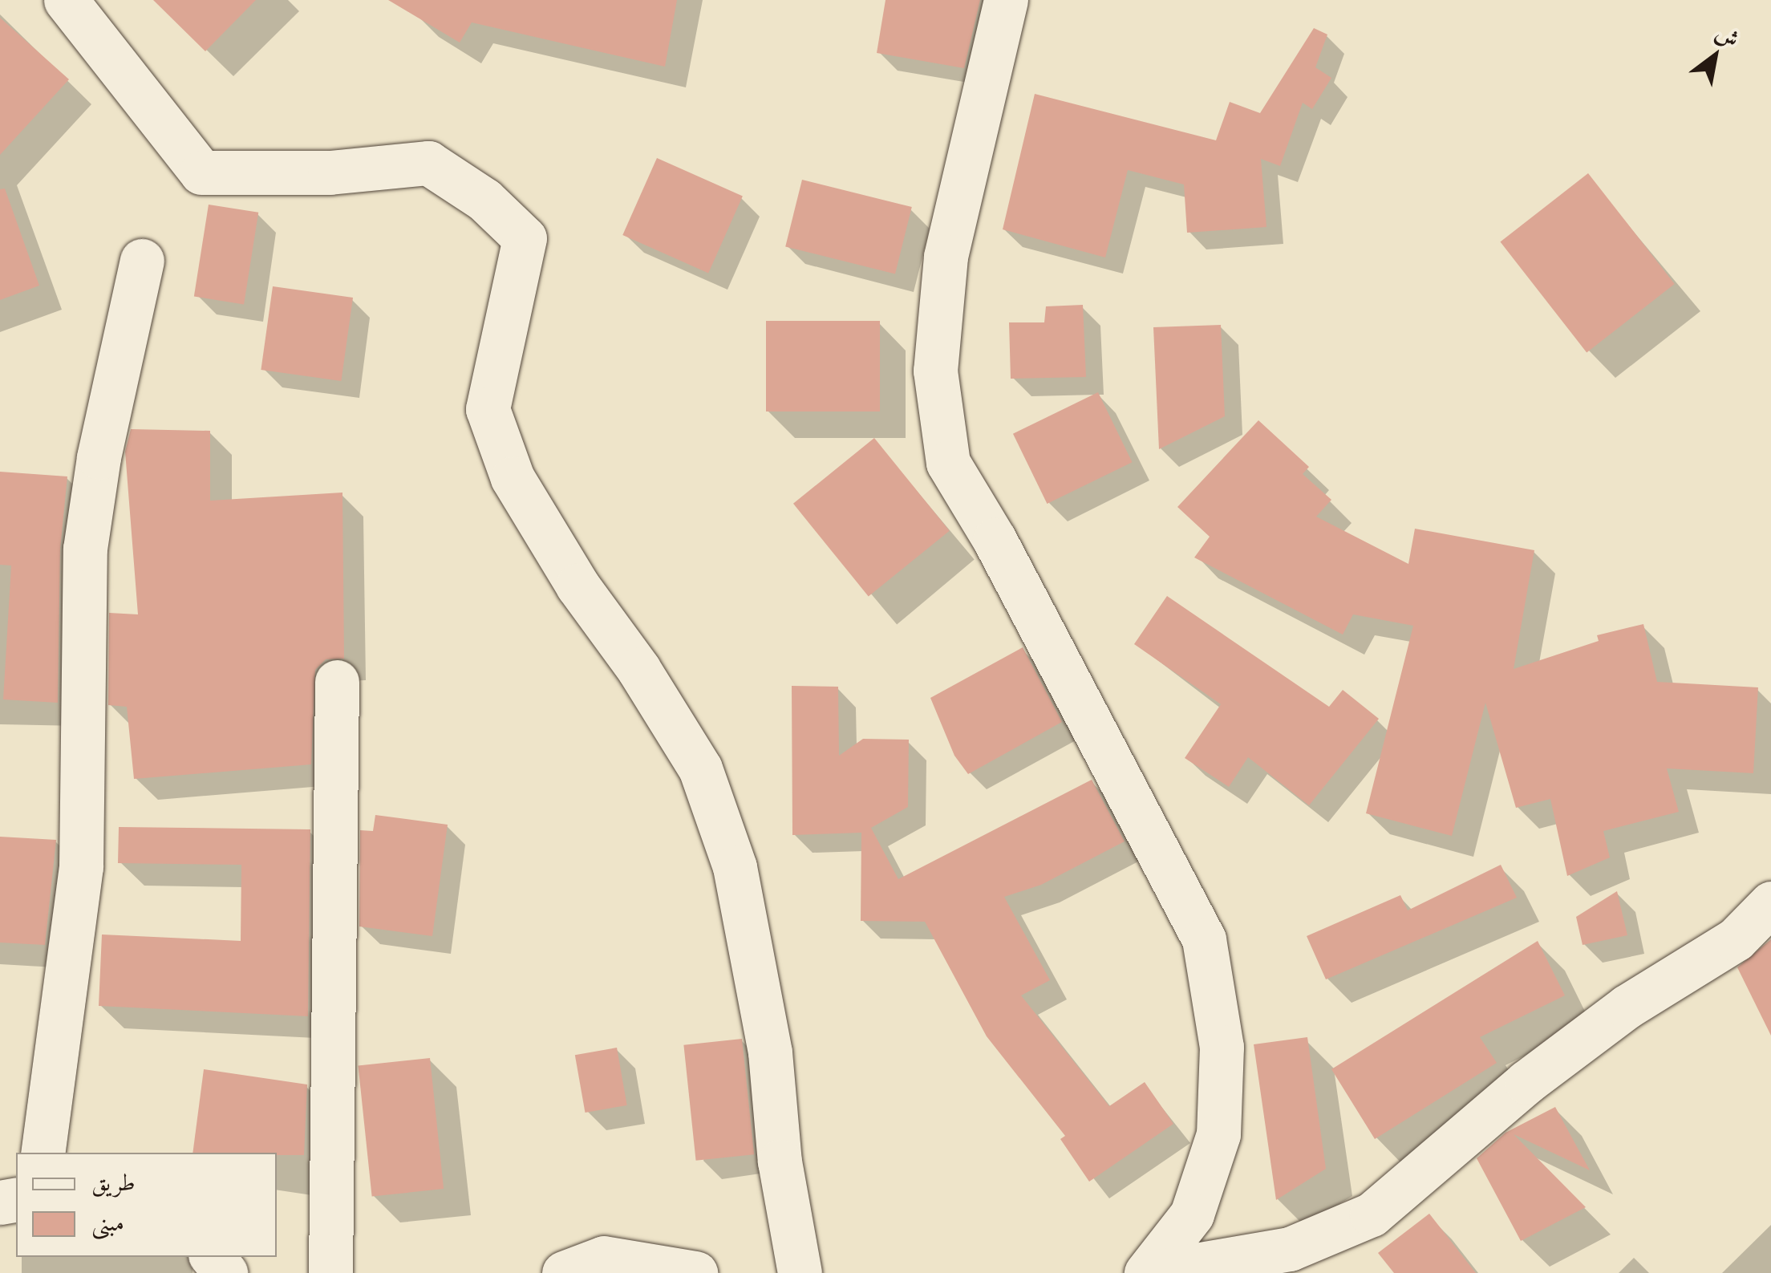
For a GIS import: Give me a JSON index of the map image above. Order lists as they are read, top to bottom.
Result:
{
  "legend": ["طريق", "مبنى"],
  "north": "top right"
}
